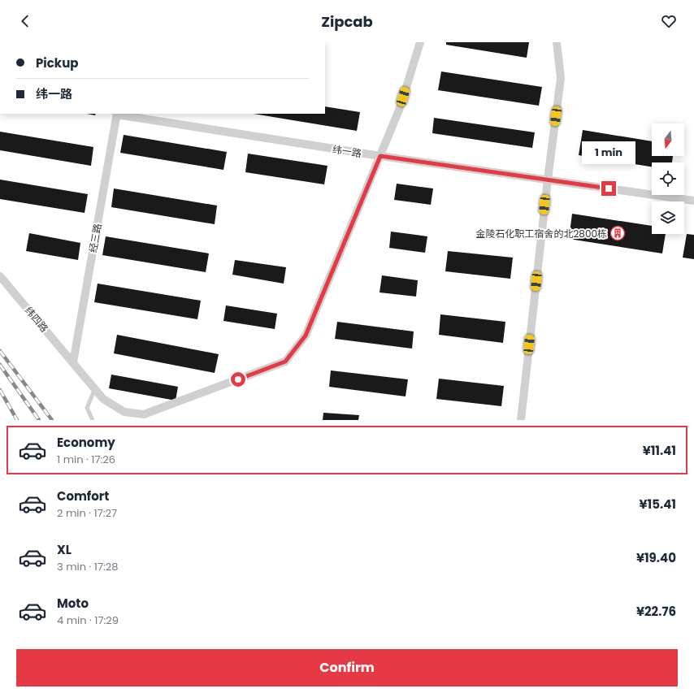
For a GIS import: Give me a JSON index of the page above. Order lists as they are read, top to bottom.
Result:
{
  "streets": {
    "street": ["纬一路", "经三路", "纬四路"]
  },
  "crossings": [
    ["纬一路", "经三路"],
    ["纬一路", "纬四路"],
    ["经三路", "纬四路"]
  ],
  "places": {
    "building": ["金陵石化职工宿舍的北2800栋"]
  },
  "north": "bottom",
  "page": {
    "header": "Zipcab",
    "banner": ["Pickup", "纬一路"],
    "bubble": "1 min",
    "list": [
      {
        "name": "Economy",
        "note": "1 min · 17:26",
        "value": "¥11.41"
      },
      {
        "name": "Comfort",
        "note": "2 min · 17:27",
        "value": "¥15.41"
      },
      {
        "name": "XL",
        "note": "3 min · 17:28",
        "value": "¥19.40"
      },
      {
        "name": "Moto",
        "note": "4 min · 17:29",
        "value": "¥22.76"
      }
    ],
    "buttons": "Confirm"
  }
}
